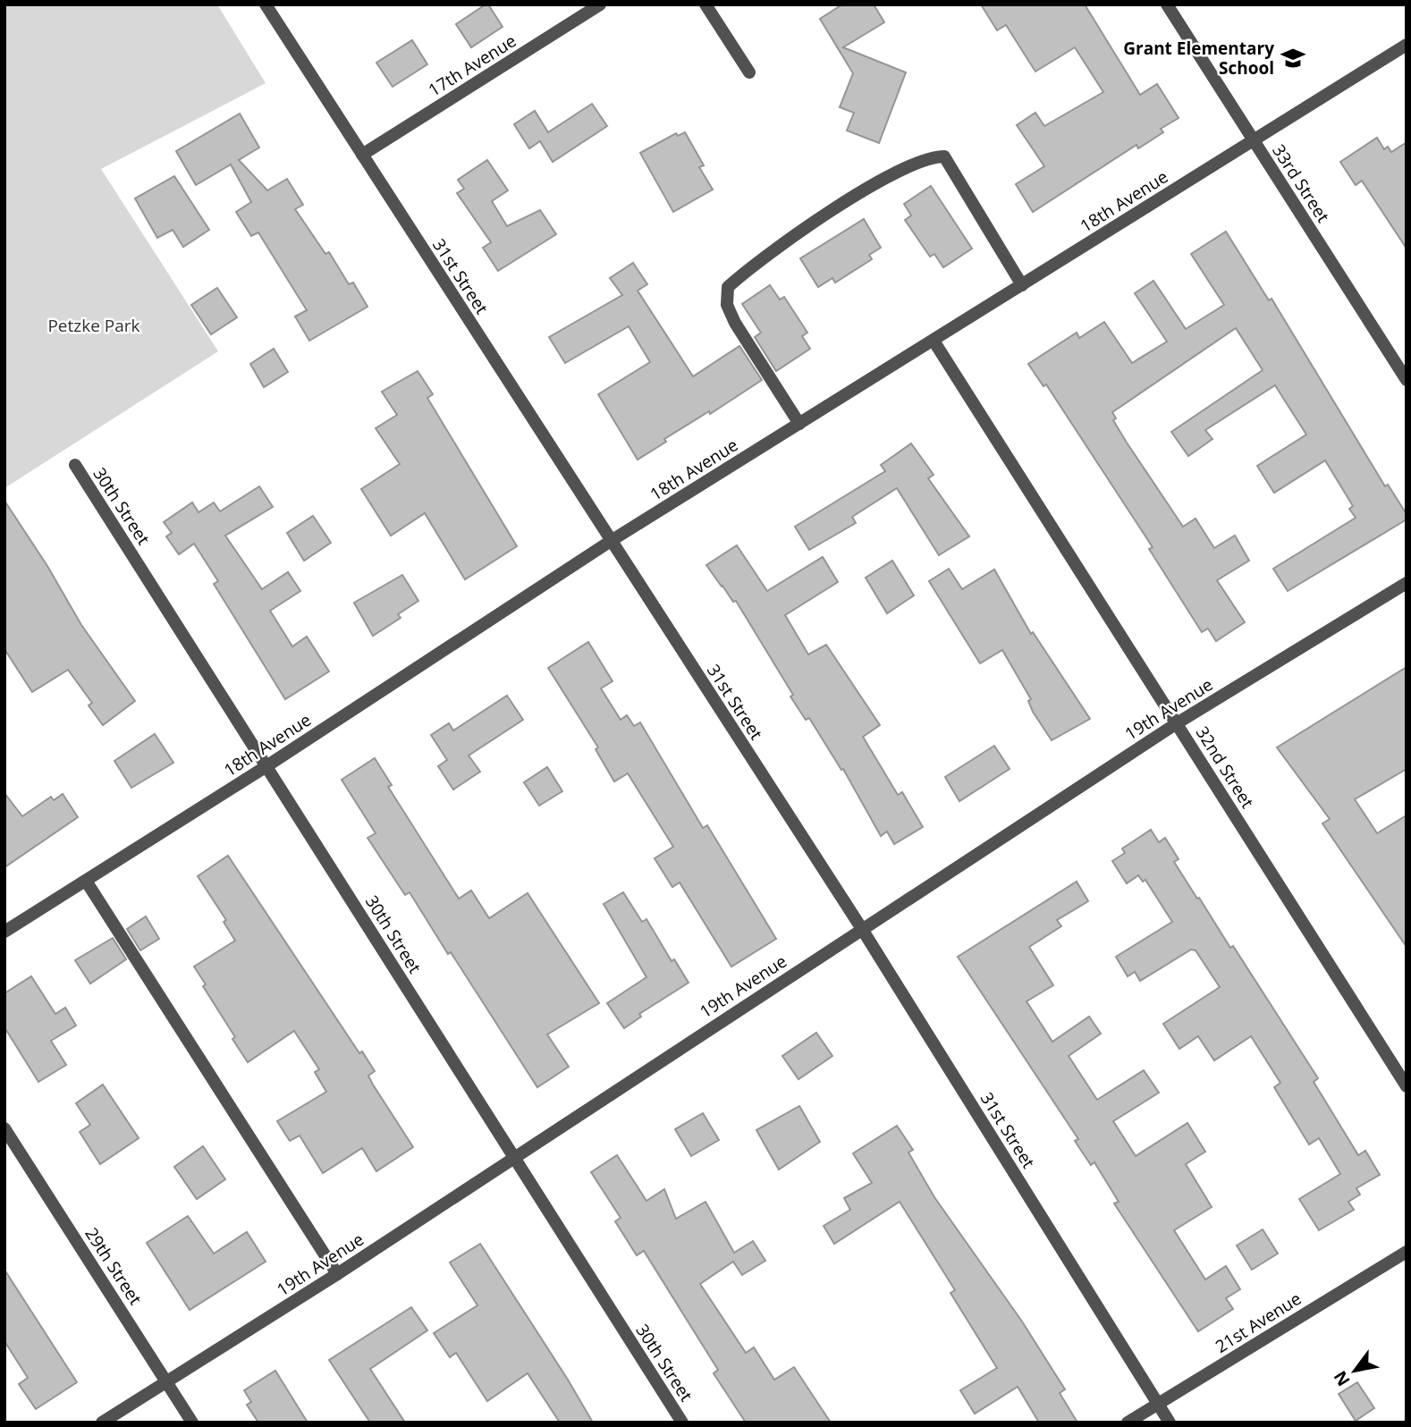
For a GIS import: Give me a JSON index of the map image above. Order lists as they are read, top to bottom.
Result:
{
  "streets": {
    "street": [
      "17th Avenue",
      "33rd Street",
      "18th Avenue",
      "31st Street",
      "30th Street",
      "19th Avenue",
      "32nd Street",
      "29th Street",
      "21st Avenue"
    ]
  },
  "crossings": [
    ["17th Avenue", "31st Street"],
    ["33rd Street", "18th Avenue"],
    ["18th Avenue", "31st Street"],
    ["18th Avenue", "30th Street"],
    ["18th Avenue", "32nd Street"],
    ["31st Street", "19th Avenue"],
    ["31st Street", "21st Avenue"],
    ["30th Street", "19th Avenue"],
    ["19th Avenue", "32nd Street"],
    ["19th Avenue", "29th Street"]
  ],
  "parks": ["Petzke Park"],
  "places": {
    "school or university": ["Grant Elementary School"]
  },
  "north": "bottom left"
}
